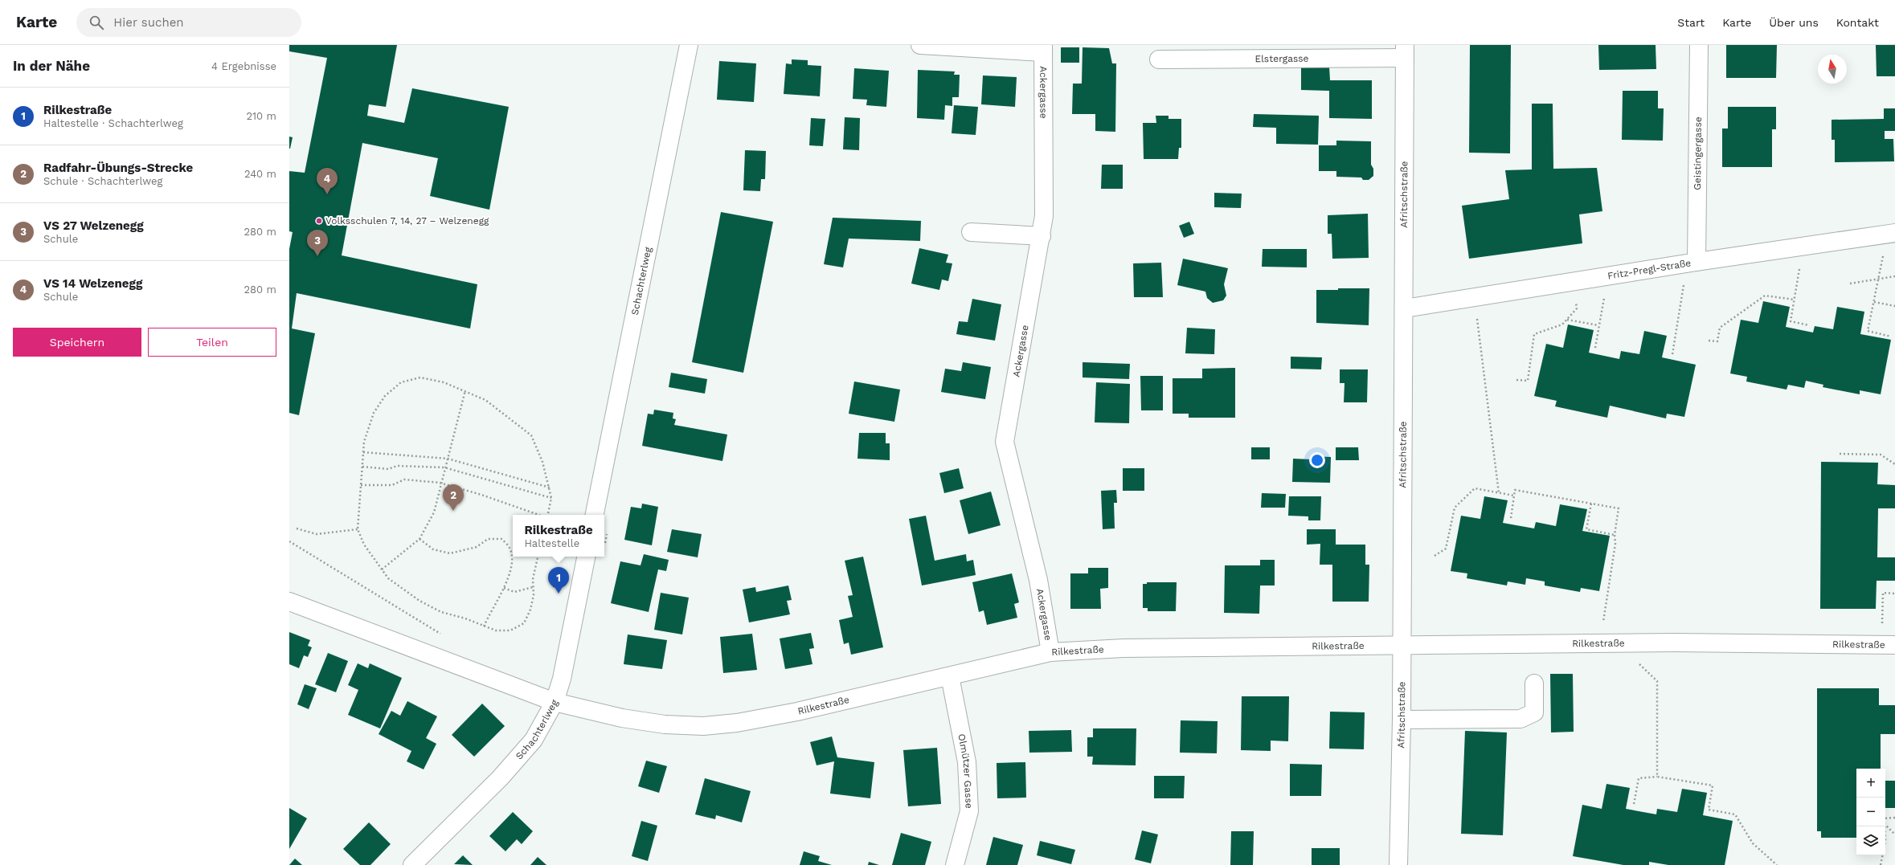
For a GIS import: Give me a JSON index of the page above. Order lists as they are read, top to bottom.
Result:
{
  "streets": {
    "street": [
      "Elstergasse",
      "Ackergasse",
      "Geistingergasse",
      "Afritschstraße",
      "Fritz-Pregl-Straße",
      "Schachterlweg",
      "Rilkestraße",
      "Olmützer Gasse"
    ]
  },
  "crossings": [
    ["Elstergasse", "Afritschstraße"],
    ["Ackergasse", "Rilkestraße"],
    ["Geistingergasse", "Fritz-Pregl-Straße"],
    ["Afritschstraße", "Fritz-Pregl-Straße"],
    ["Afritschstraße", "Rilkestraße"],
    ["Schachterlweg", "Rilkestraße"],
    ["Rilkestraße", "Olmützer Gasse"]
  ],
  "places": ["Volksschulen 7, 14, 27 – Welzenegg"],
  "north": "top",
  "page": {
    "header": "Karte",
    "search": "Hier suchen",
    "nav": [
      "Start",
      "Karte",
      "Über uns",
      "Kontakt"
    ],
    "heading": ["In der Nähe", "4 Ergebnisse"],
    "list": [
      {
        "mark": "1",
        "name": "Rilkestraße",
        "note": "Haltestelle · Schachterlweg",
        "value": "210 m"
      },
      {
        "mark": "2",
        "name": "Radfahr-Übungs-Strecke",
        "note": "Schule · Schachterlweg",
        "value": "240 m"
      },
      {
        "mark": "3",
        "name": "VS 27 Welzenegg",
        "note": "Schule",
        "value": "280 m"
      },
      {
        "mark": "4",
        "name": "VS 14 Welzenegg",
        "note": "Schule",
        "value": "280 m"
      }
    ],
    "pins": [
      "4",
      "3",
      "2",
      "1"
    ],
    "buttons": ["Speichern", "Teilen"],
    "popup": ["Rilkestraße", "Haltestelle"],
    "map_buttons": ["+", "−"]
  }
}
